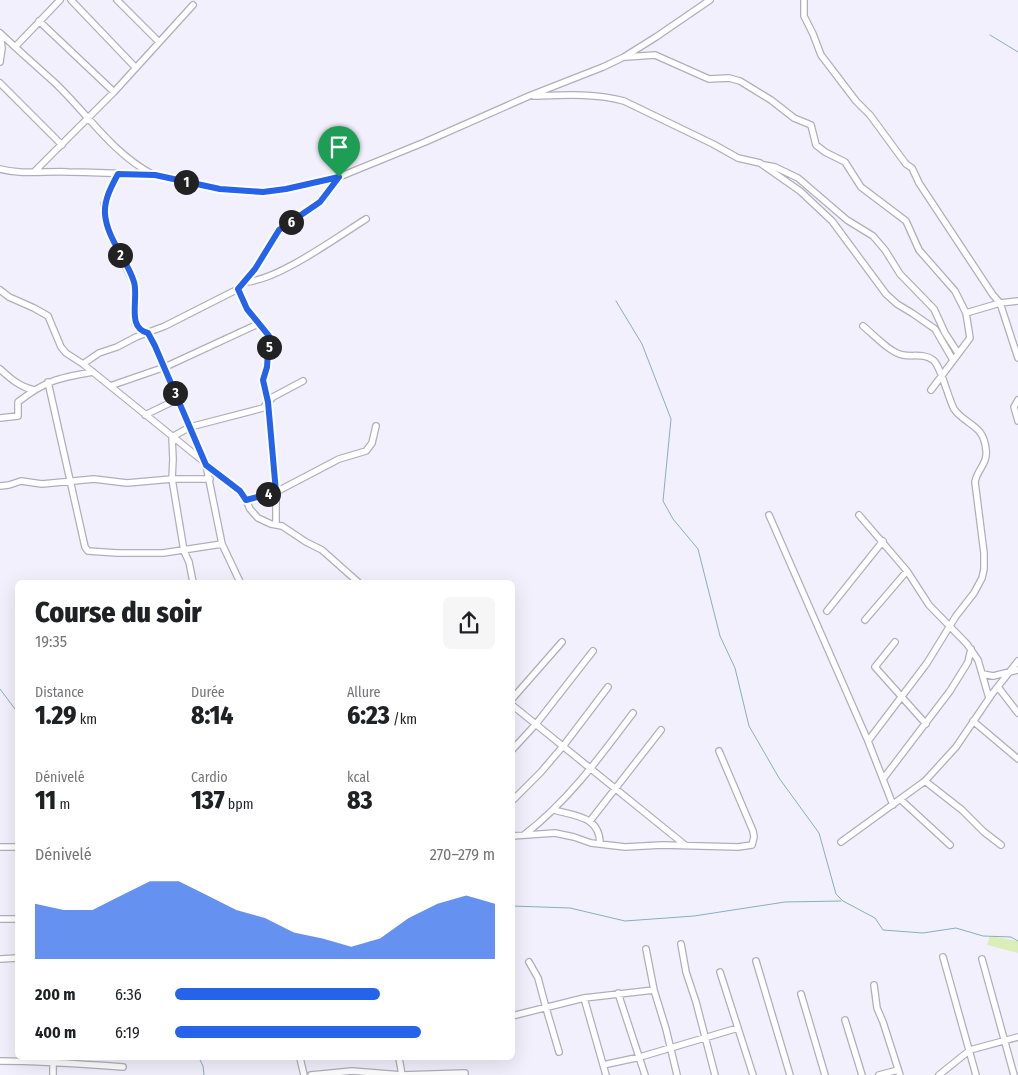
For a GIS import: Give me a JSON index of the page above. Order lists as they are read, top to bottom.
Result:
{
  "page": {
    "pins": [
      "1",
      "6",
      "2",
      "5",
      "3",
      "4"
    ],
    "heading": ["Course du soir", "19:35"],
    "stats": [
      ["Distance", "1.29 km"],
      ["Durée", "8:14"],
      ["Allure", "6:23 /km"],
      ["Dénivelé", "11 m"],
      ["Cardio", "137 bpm"],
      ["kcal", "83"]
    ],
    "chart": ["Dénivelé", "270–279 m"],
    "list": [
      {
        "name": "200 m",
        "note": "6:36"
      },
      {
        "name": "400 m",
        "note": "6:19"
      }
    ]
  }
}
